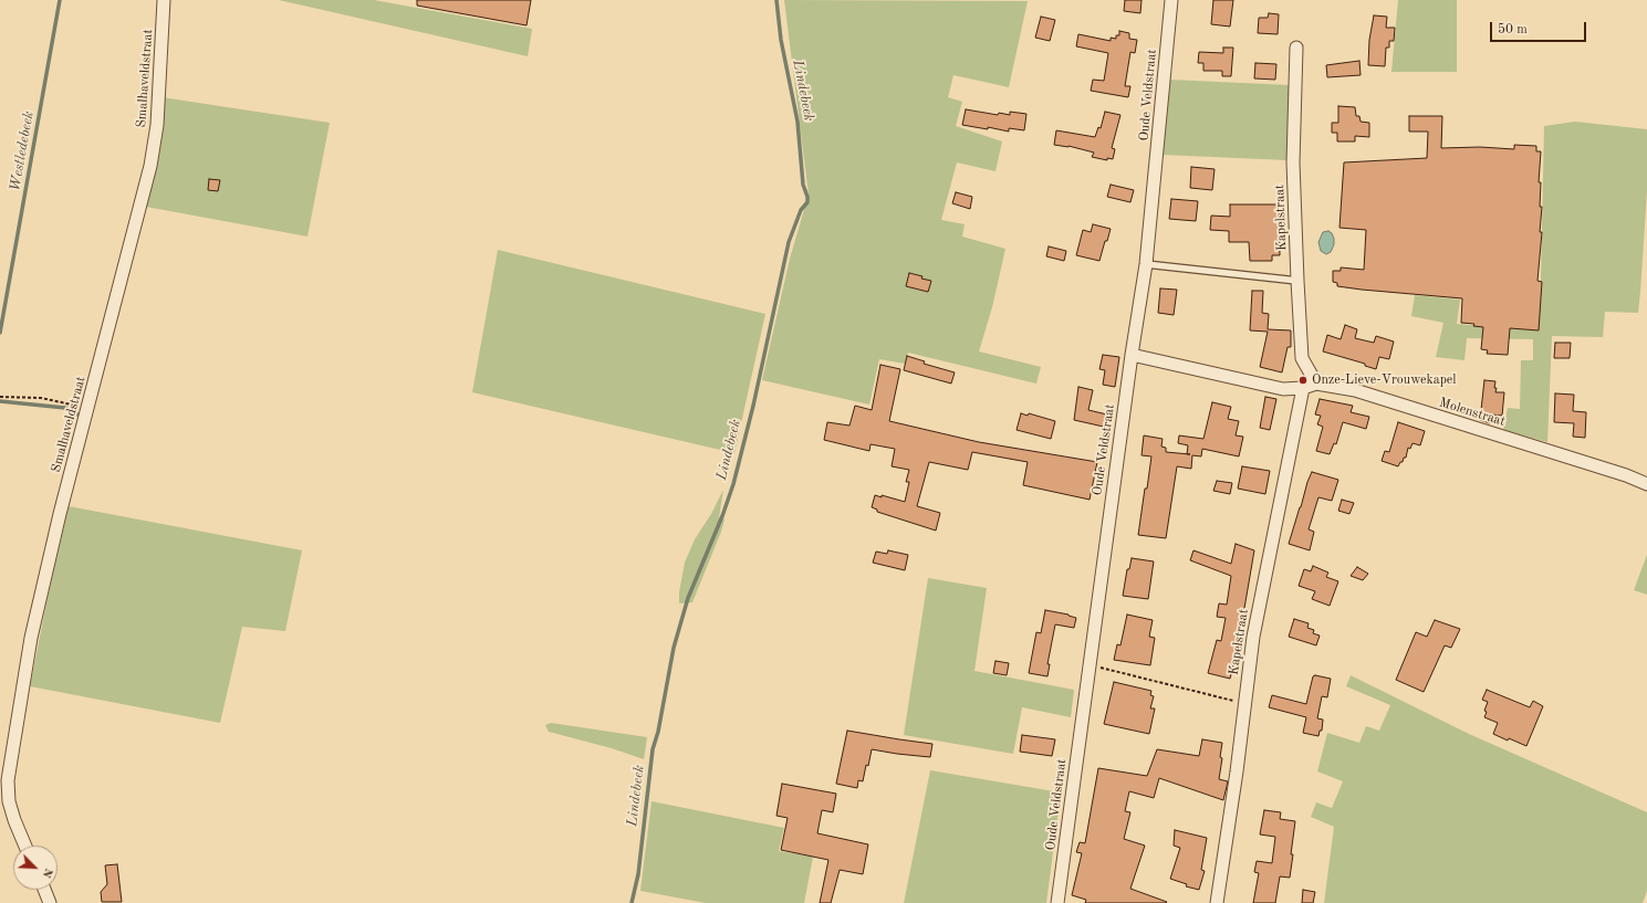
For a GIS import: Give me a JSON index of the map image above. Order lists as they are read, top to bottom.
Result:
{
  "streets": {
    "street": [
      "Smalhaveldstraat",
      "Oude Veldstraat",
      "Kapelstraat",
      "Molenstraat"
    ]
  },
  "crossings": [
    ["Oude Veldstraat", "Molenstraat"],
    ["Kapelstraat", "Molenstraat"]
  ],
  "water": ["Lindebeek", "Westledebeek"],
  "places": ["Onze-Lieve-Vrouwekapel"],
  "scale_bar": "50 m",
  "north": "bottom right"
}
